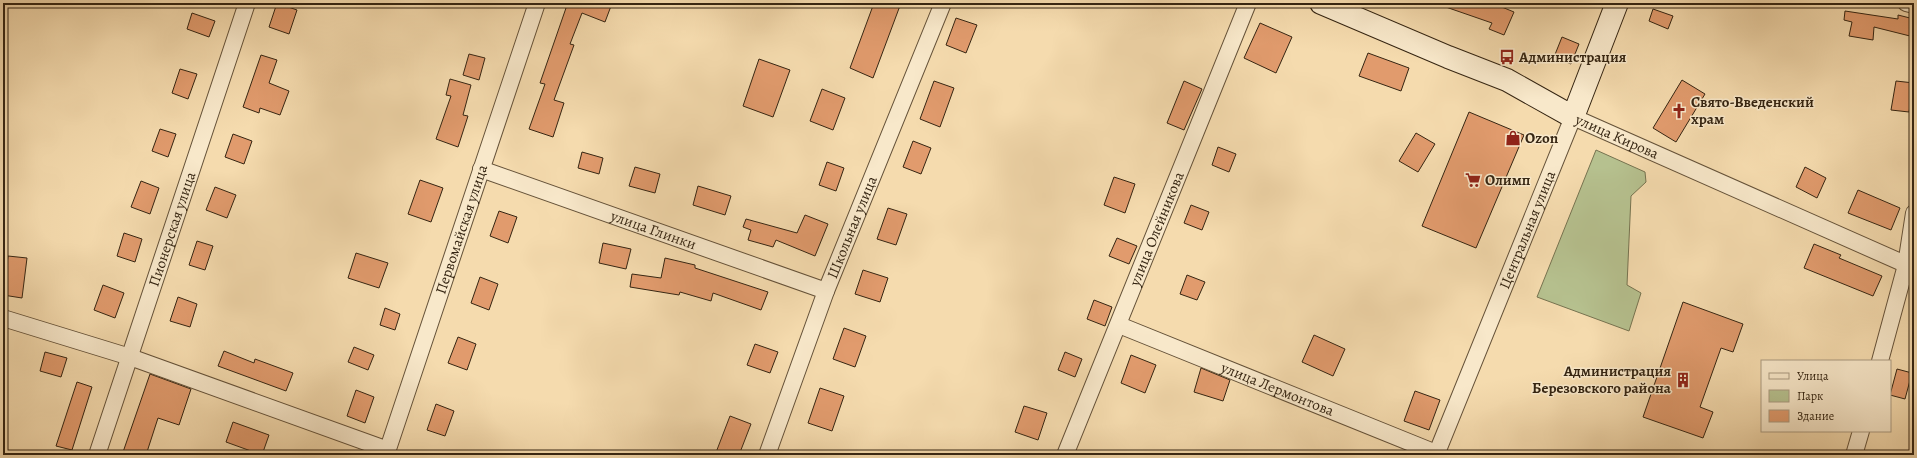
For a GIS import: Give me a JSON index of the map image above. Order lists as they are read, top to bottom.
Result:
{
  "streets": {
    "street": [
      "улица Кирова",
      "Школьная улица",
      "Пионерская улица",
      "Первомайская улица",
      "улица Олейникова",
      "Центральная улица",
      "улица Глинки",
      "улица Лермонтова"
    ]
  },
  "crossings": [
    ["улица Кирова", "Центральная улица"],
    ["Школьная улица", "улица Глинки"],
    ["Первомайская улица", "улица Глинки"],
    ["улица Олейникова", "улица Лермонтова"],
    ["Центральная улица", "улица Лермонтова"]
  ],
  "places": {
    "bus stop": ["Администрация"],
    "church": ["Свято-Введенский храм"],
    "shop": ["Ozon"],
    "supermarket": ["Олимп"],
    "building": ["Администрация Березовского района"]
  },
  "legend": ["Улица", "Парк", "Здание"]
}
